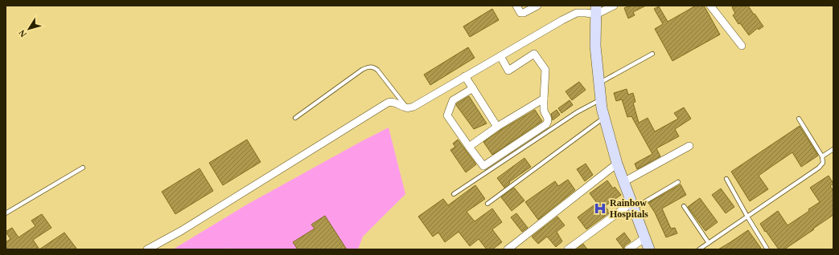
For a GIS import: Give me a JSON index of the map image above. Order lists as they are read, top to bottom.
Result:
{
  "places": {
    "hospital": ["Rainbow Hospitals"]
  },
  "north": "bottom left"
}
